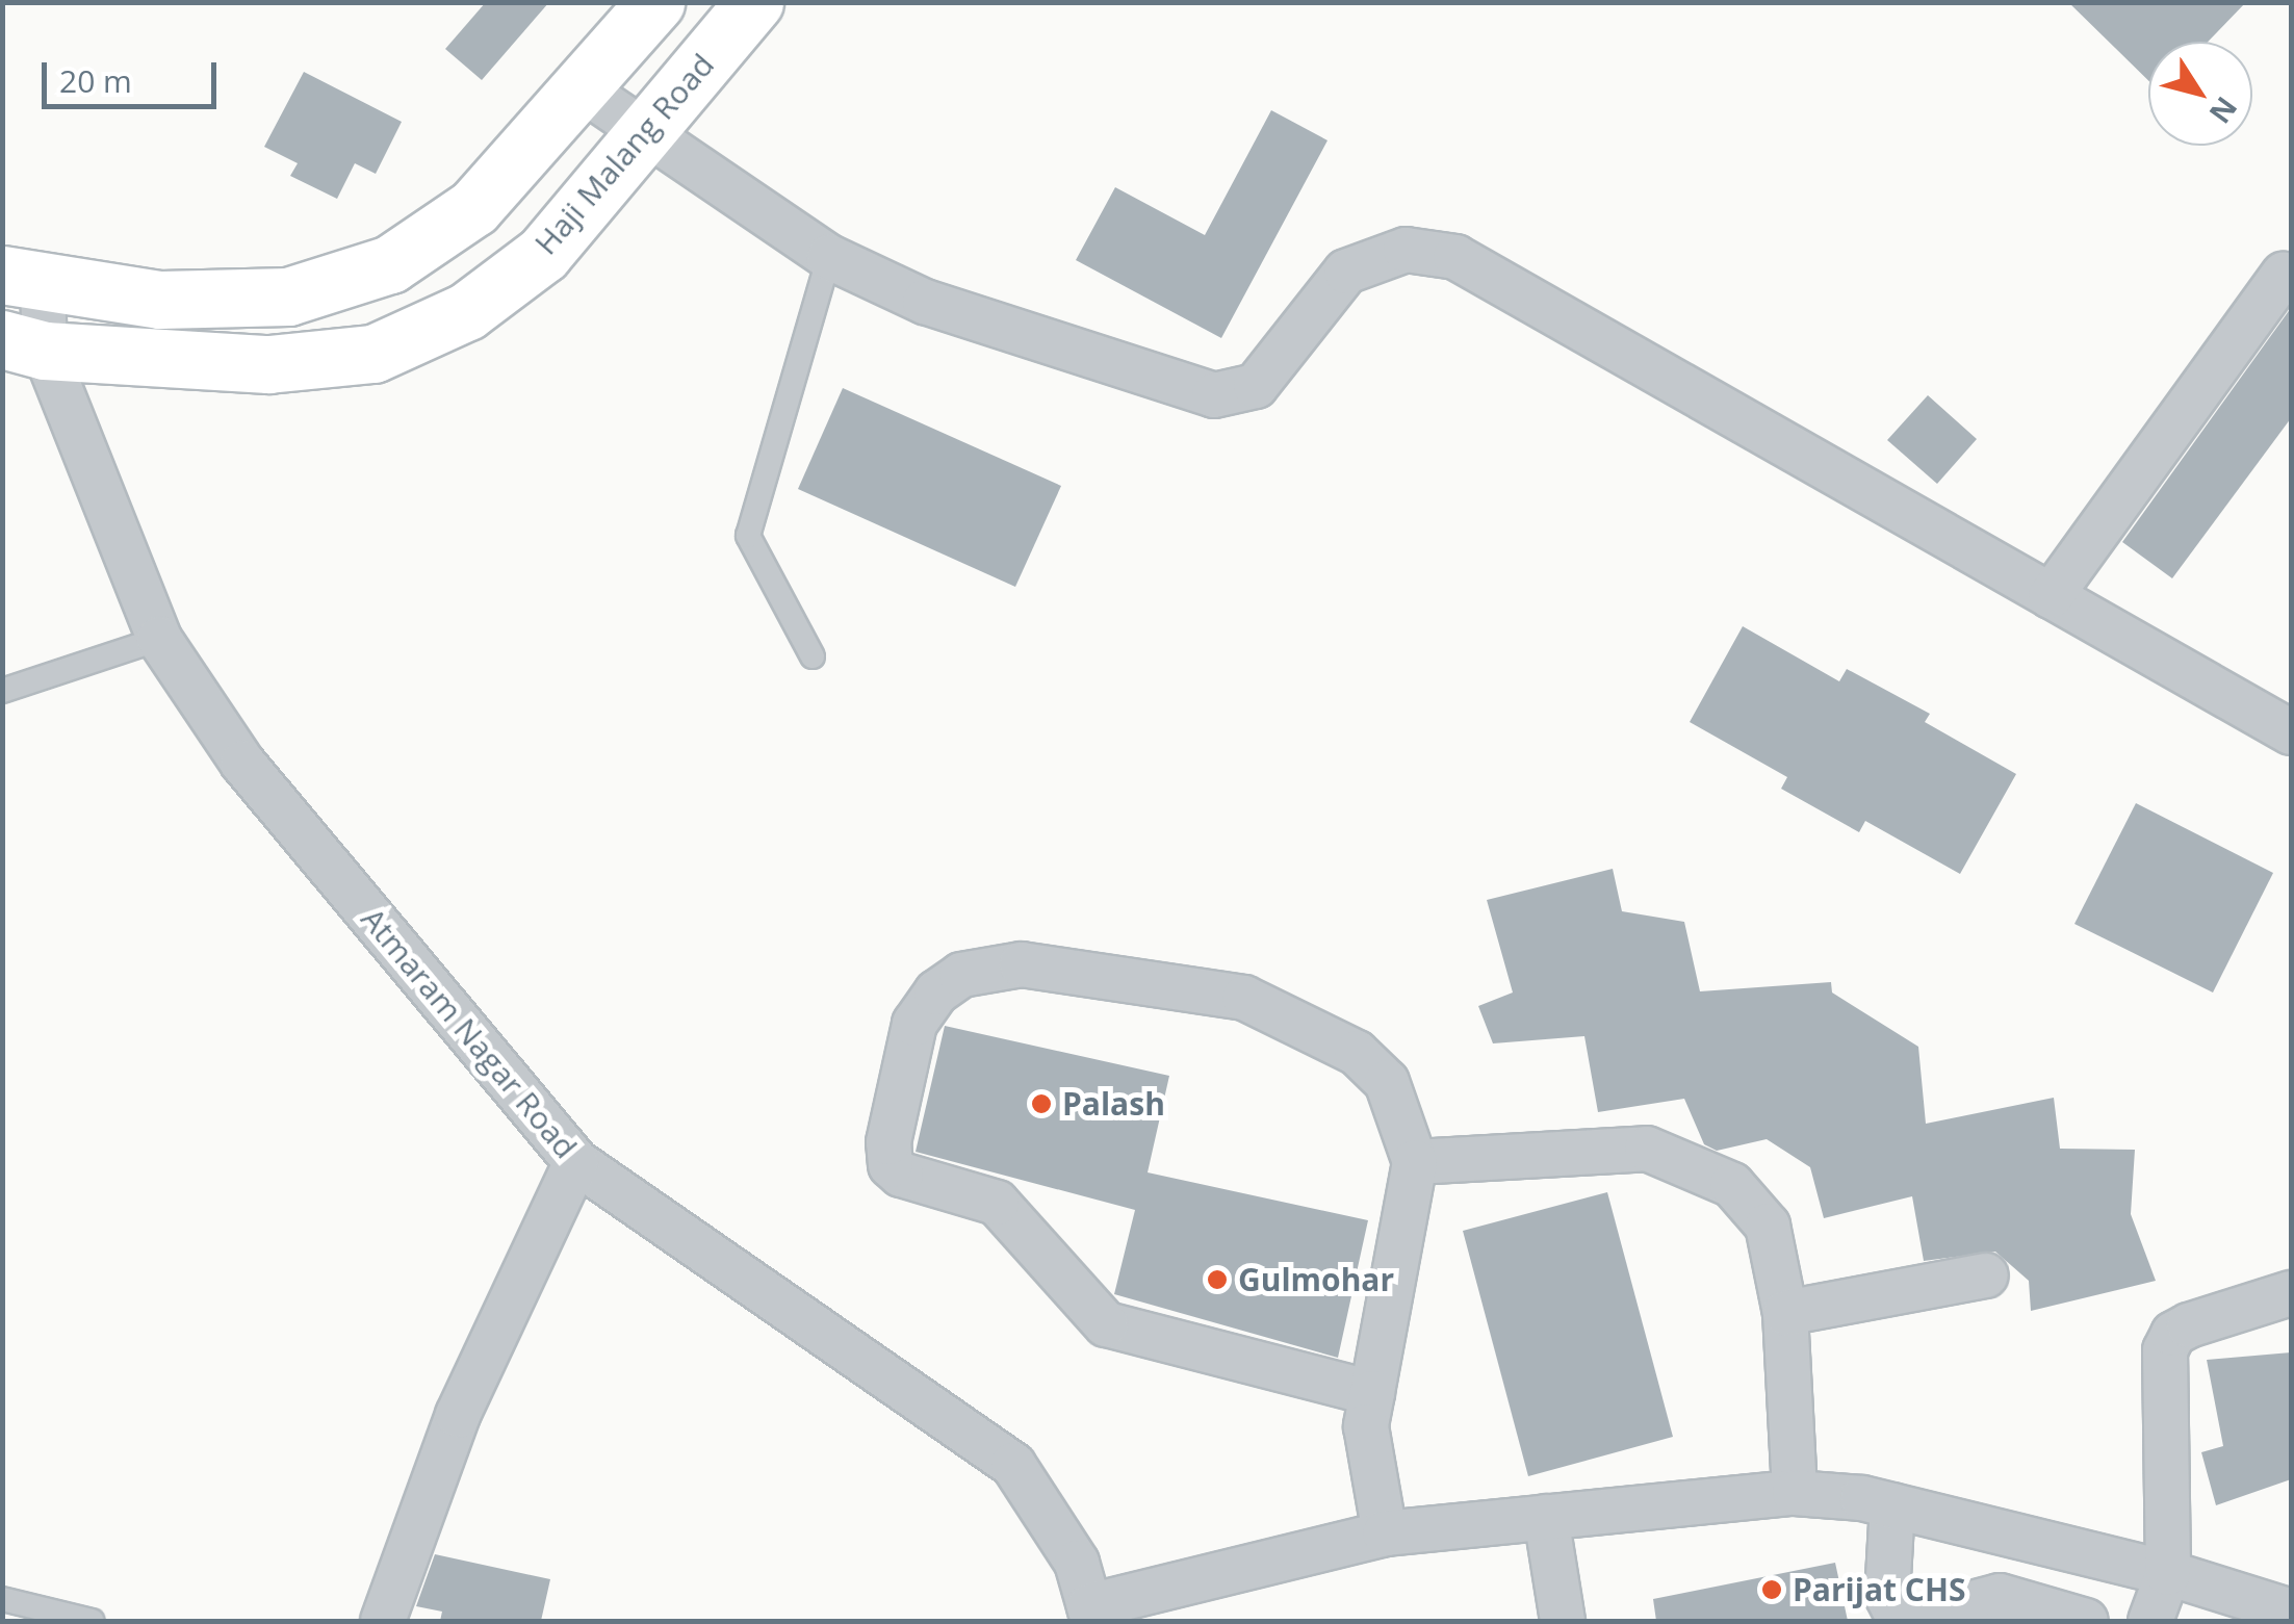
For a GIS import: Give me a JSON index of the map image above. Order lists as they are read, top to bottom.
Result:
{
  "streets": {
    "main road": ["Haji Malang Road"],
    "street": ["Atmaram Nagar Road"]
  },
  "crossings": [
    ["Haji Malang Road", "Atmaram Nagar Road"]
  ],
  "places": ["Palash", "Gulmohar", "Parijat CHS"],
  "scale_bar": "20 m",
  "north": "bottom right"
}
